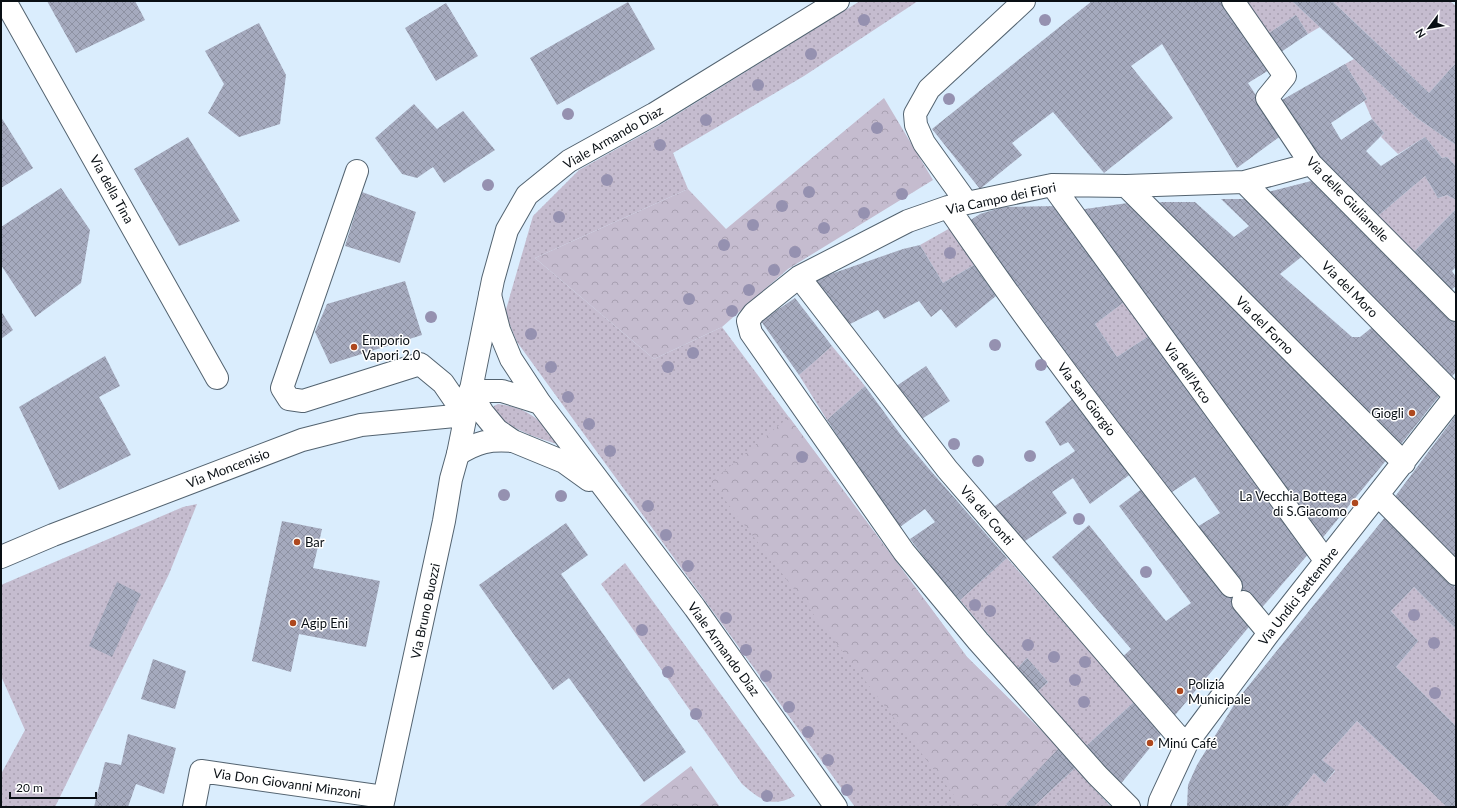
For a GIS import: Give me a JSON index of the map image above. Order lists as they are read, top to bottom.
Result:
{
  "streets": {
    "street": [
      "Viale Armando Diaz",
      "Via della Tina",
      "Via Campo dei Fiori",
      "Via delle Giulianelle",
      "Via del Moro",
      "Via del Forno",
      "Via dell'Arco",
      "Via San Giorgio",
      "Via Moncenisio",
      "Via dei Conti",
      "Via Undici Settembre",
      "Via Bruno Buozzi",
      "Via Don Giovanni Minzoni"
    ]
  },
  "crossings": [
    ["Viale Armando Diaz", "Via Moncenisio"],
    ["Viale Armando Diaz", "Via Bruno Buozzi"],
    ["Via Campo dei Fiori", "Via delle Giulianelle"],
    ["Via Campo dei Fiori", "Via del Moro"],
    ["Via Campo dei Fiori", "Via del Forno"],
    ["Via Campo dei Fiori", "Via dell'Arco"],
    ["Via Campo dei Fiori", "Via San Giorgio"],
    ["Via Campo dei Fiori", "Via dei Conti"],
    ["Via del Moro", "Via Undici Settembre"],
    ["Via del Forno", "Via Undici Settembre"],
    ["Via dell'Arco", "Via Undici Settembre"],
    ["Via San Giorgio", "Via Undici Settembre"],
    ["Via Moncenisio", "Via Bruno Buozzi"],
    ["Via dei Conti", "Via Undici Settembre"],
    ["Via Bruno Buozzi", "Via Don Giovanni Minzoni"]
  ],
  "places": [
    "Emporio Vapori 2.0",
    "Giogli",
    "La Vecchia Bottega di S.Giacomo",
    "Bar",
    "Agip Eni",
    "Polizia Municipale",
    "Minú Café"
  ],
  "scale_bar": "20 m",
  "north": "bottom left"
}
